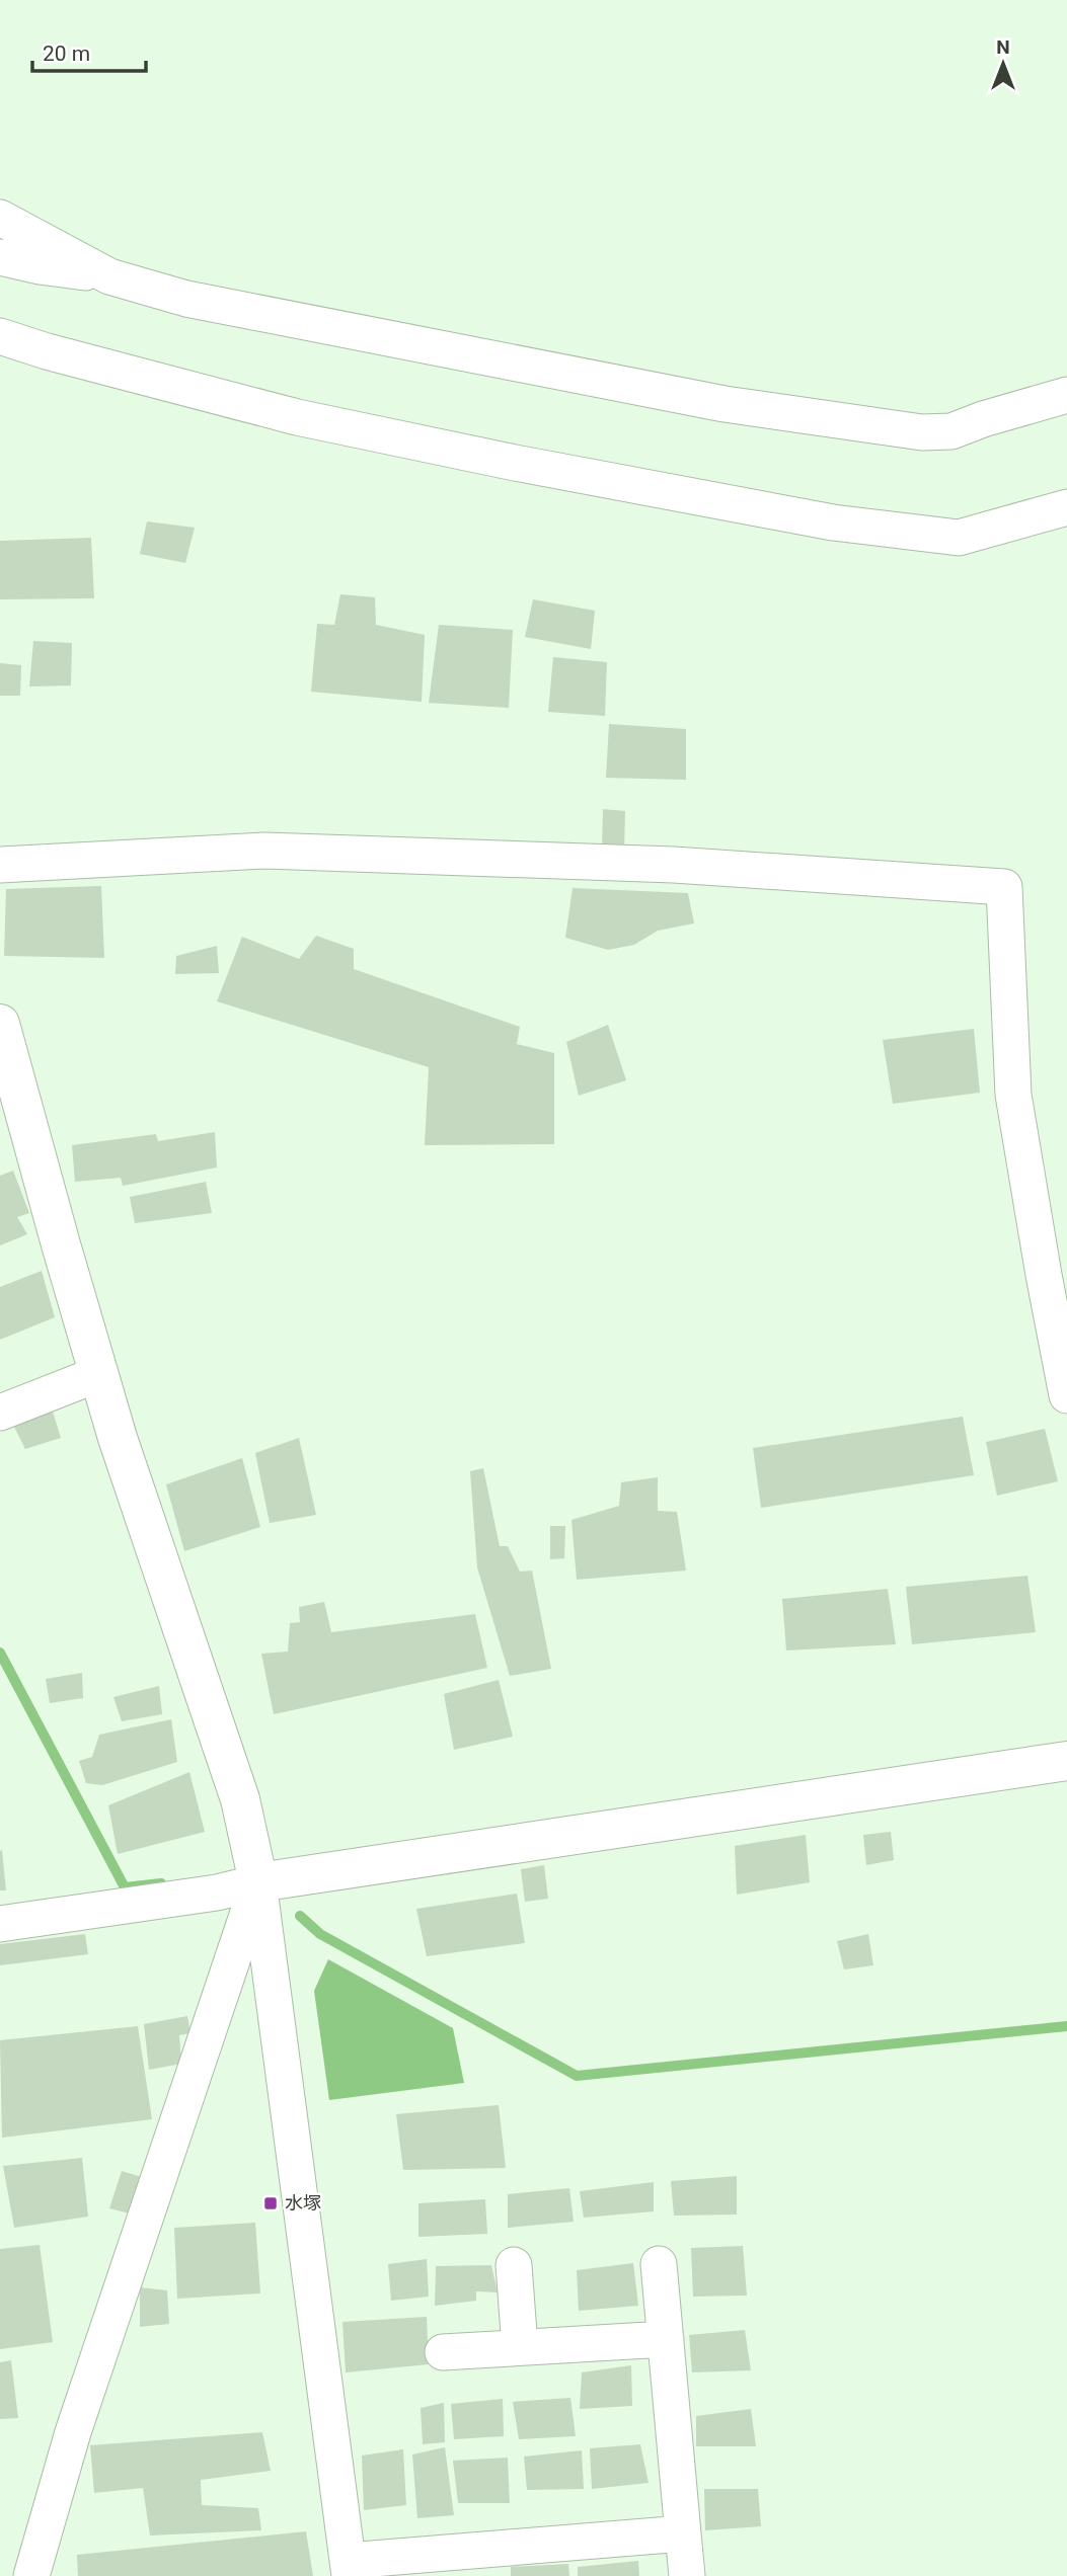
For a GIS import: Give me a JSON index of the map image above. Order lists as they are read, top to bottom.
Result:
{
  "places": {
    "transit": ["水塚"]
  },
  "scale_bar": "20 m",
  "north": "top"
}
